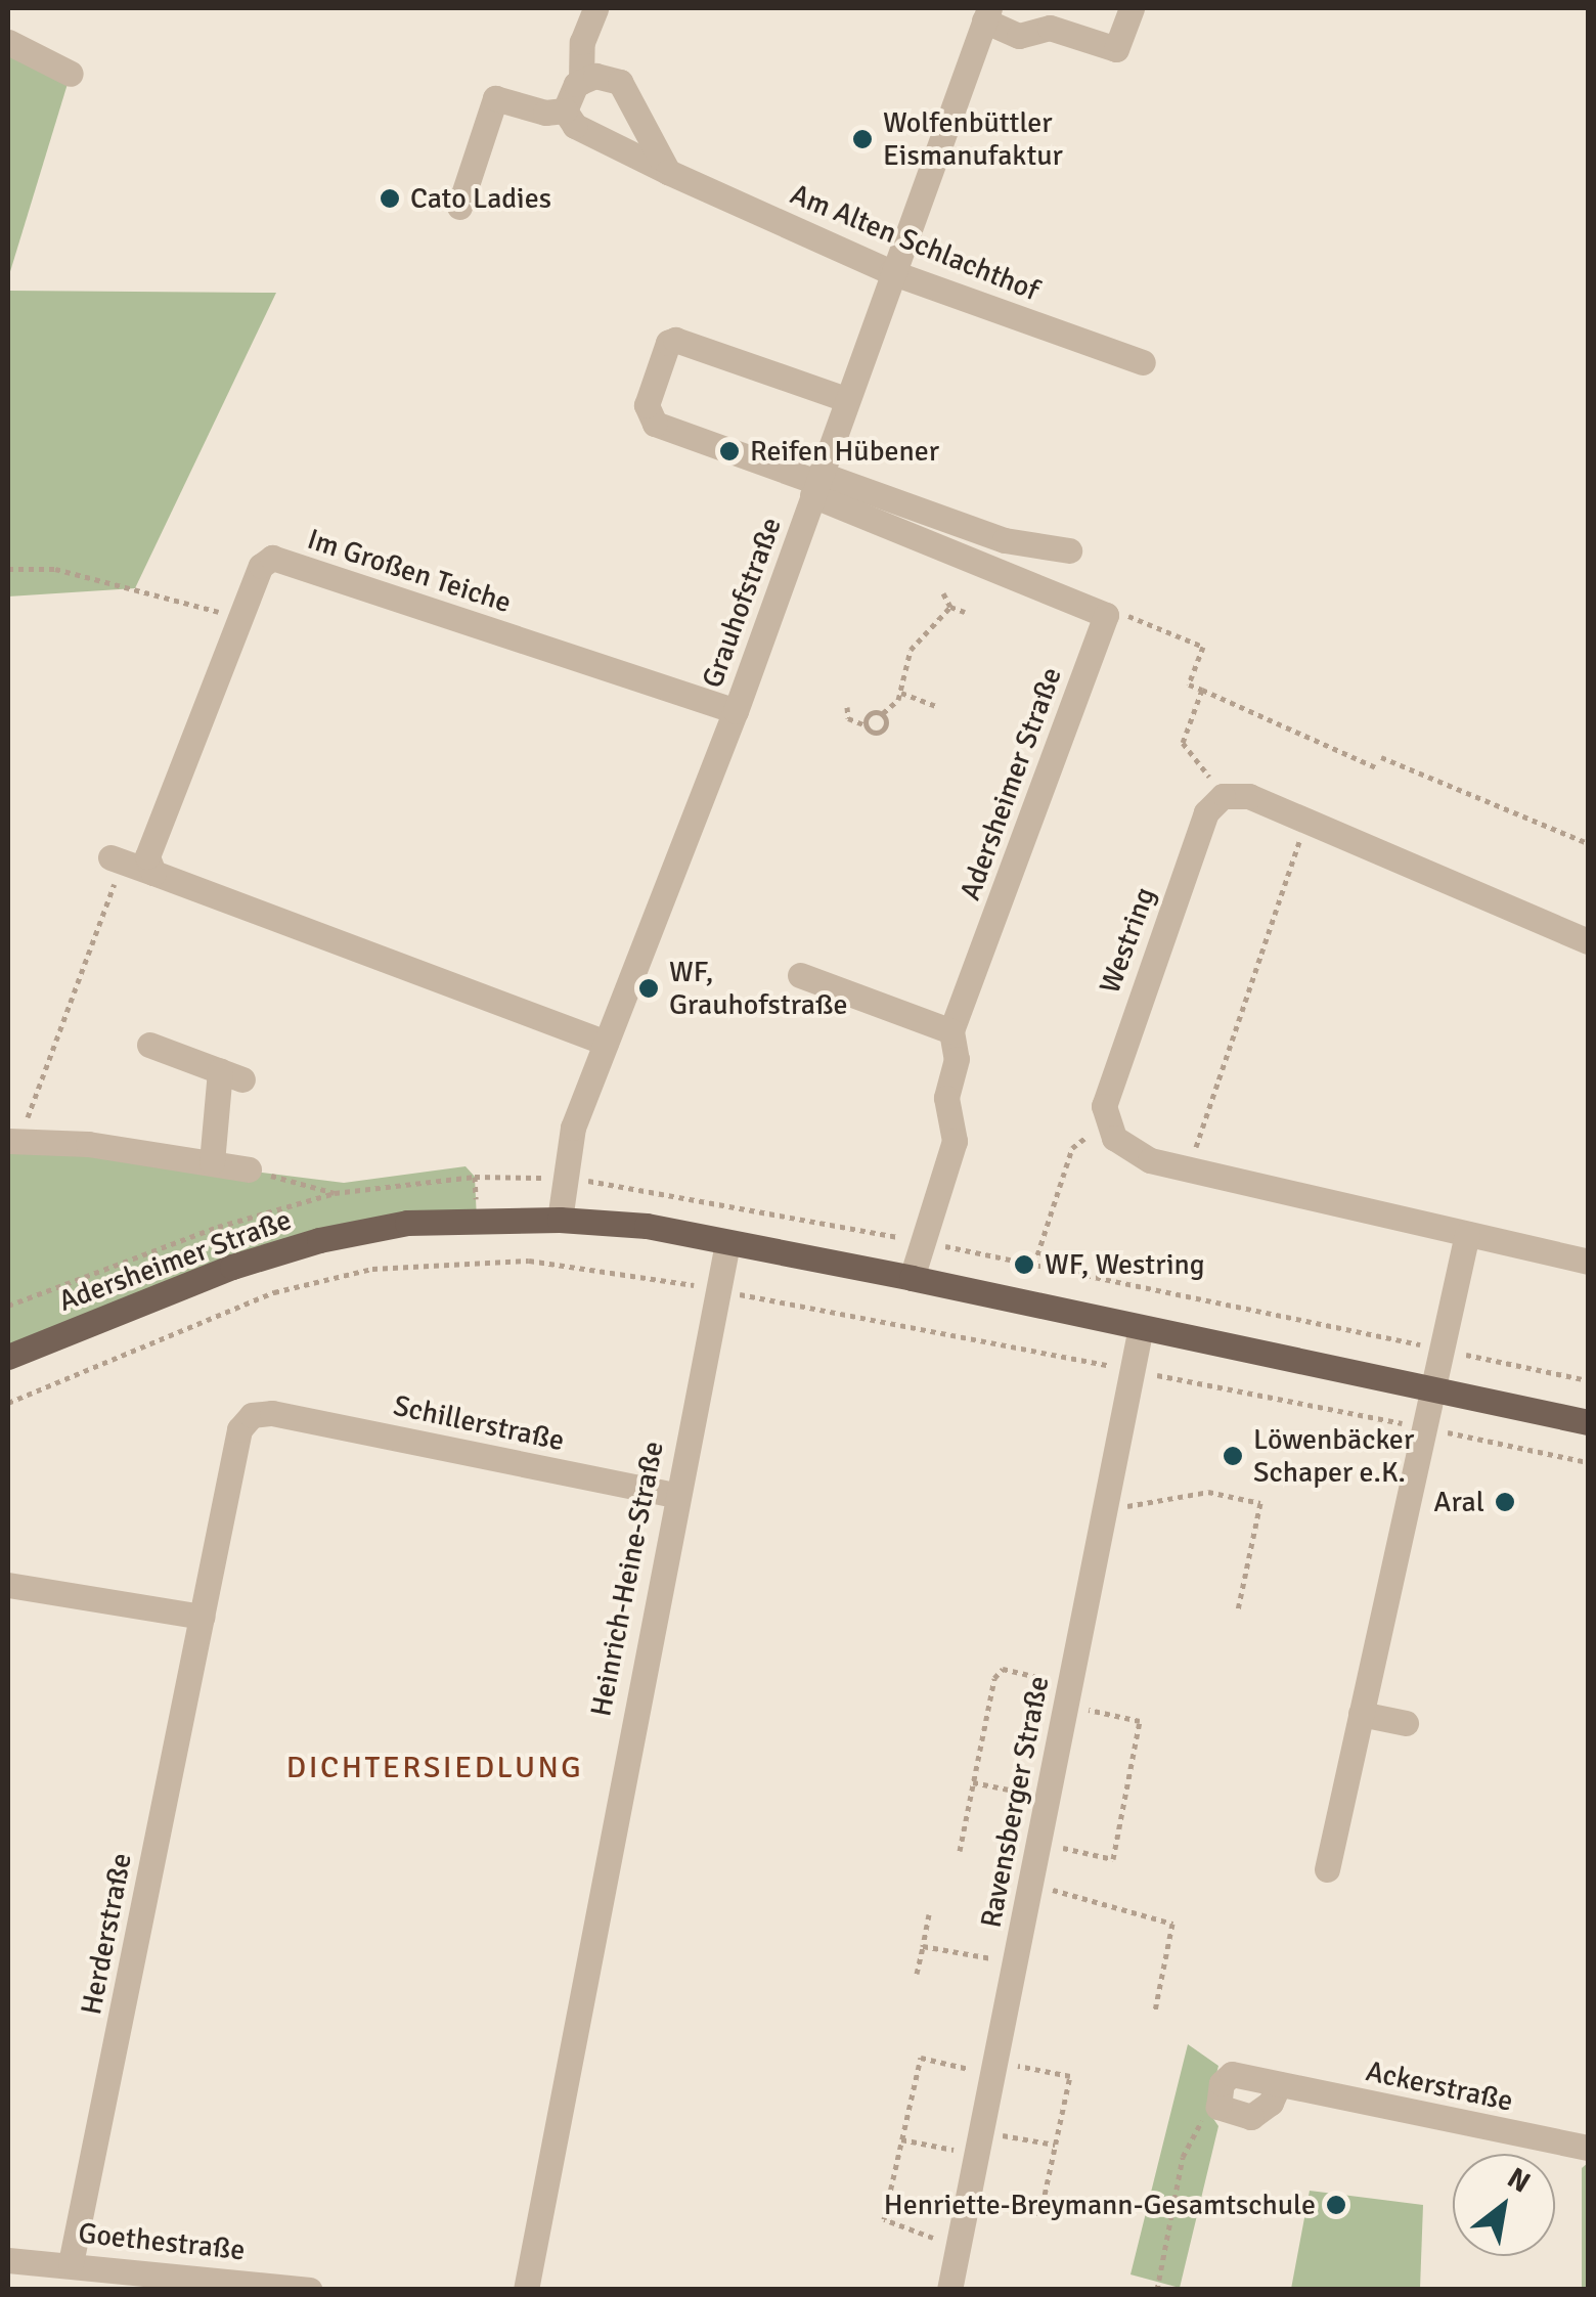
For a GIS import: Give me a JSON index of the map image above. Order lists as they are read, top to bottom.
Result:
{
  "streets": {
    "main road": ["Adersheimer Straße"],
    "street": [
      "Am Alten Schlachthof",
      "Im Großen Teiche",
      "Grauhofstraße",
      "Westring",
      "Schillerstraße",
      "Heinrich-Heine-Straße",
      "Ravensberger Straße",
      "Herderstraße",
      "Ackerstraße",
      "Goethestraße"
    ]
  },
  "crossings": [
    ["Am Alten Schlachthof", "Grauhofstraße"],
    ["Im Großen Teiche", "Grauhofstraße"],
    ["Grauhofstraße", "Adersheimer Straße"],
    ["Adersheimer Straße", "Heinrich-Heine-Straße"],
    ["Adersheimer Straße", "Ravensberger Straße"],
    ["Schillerstraße", "Heinrich-Heine-Straße"],
    ["Schillerstraße", "Herderstraße"],
    ["Herderstraße", "Goethestraße"]
  ],
  "districts": ["DICHTERSIEDLUNG"],
  "places": [
    "Wolfenbüttler Eismanufaktur",
    "Cato Ladies",
    "Reifen Hübener",
    "WF, Grauhofstraße",
    "WF, Westring",
    "Löwenbäcker Schaper e.K.",
    "Aral",
    "Henriette-Breymann-Gesamtschule"
  ],
  "north": "top right"
}
